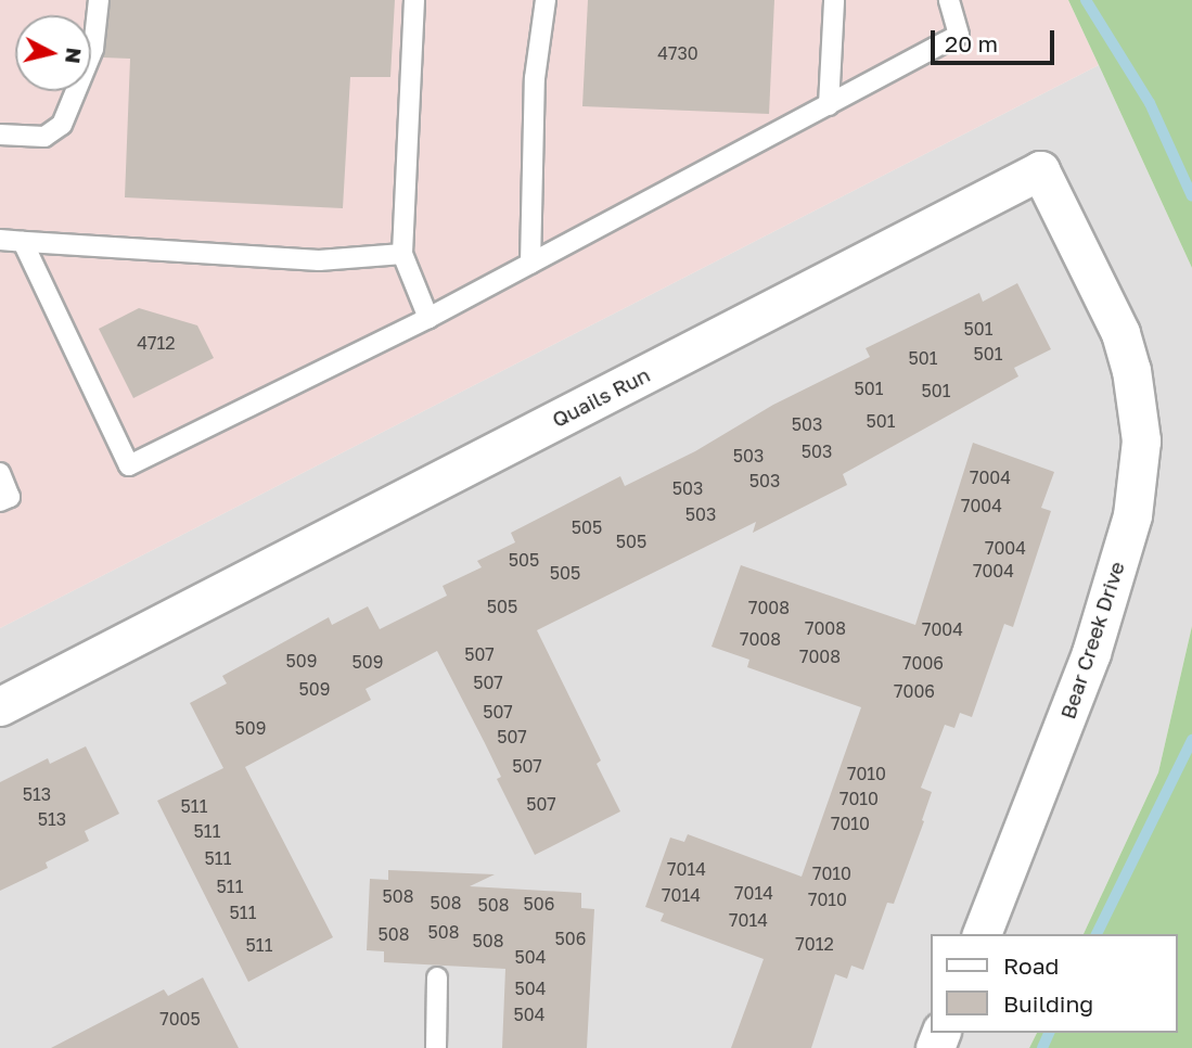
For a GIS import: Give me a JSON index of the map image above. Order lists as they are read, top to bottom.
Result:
{
  "streets": {
    "street": ["Quails Run", "Bear Creek Drive"]
  },
  "crossings": [
    ["Quails Run", "Bear Creek Drive"]
  ],
  "house_numbers": [
    "4730",
    "501",
    "4712",
    "501",
    "501",
    "501",
    "501",
    "501",
    "503",
    "503",
    "503",
    "7004",
    "503",
    "503",
    "7004",
    "503",
    "505",
    "505",
    "7004",
    "505",
    "7004",
    "505",
    "505",
    "7008",
    "7008",
    "7004",
    "7008",
    "507",
    "7008",
    "509",
    "509",
    "7006",
    "507",
    "509",
    "7006",
    "507",
    "509",
    "507",
    "507",
    "7010",
    "513",
    "7010",
    "507",
    "511",
    "513",
    "7010",
    "511",
    "511",
    "7014",
    "7010",
    "511",
    "7014",
    "7014",
    "508",
    "7010",
    "508",
    "506",
    "508",
    "511",
    "7014",
    "508",
    "508",
    "506",
    "508",
    "7012",
    "511",
    "504",
    "504",
    "504",
    "7005"
  ],
  "legend": ["Road", "Building"],
  "scale_bar": "20 m",
  "north": "right"
}
